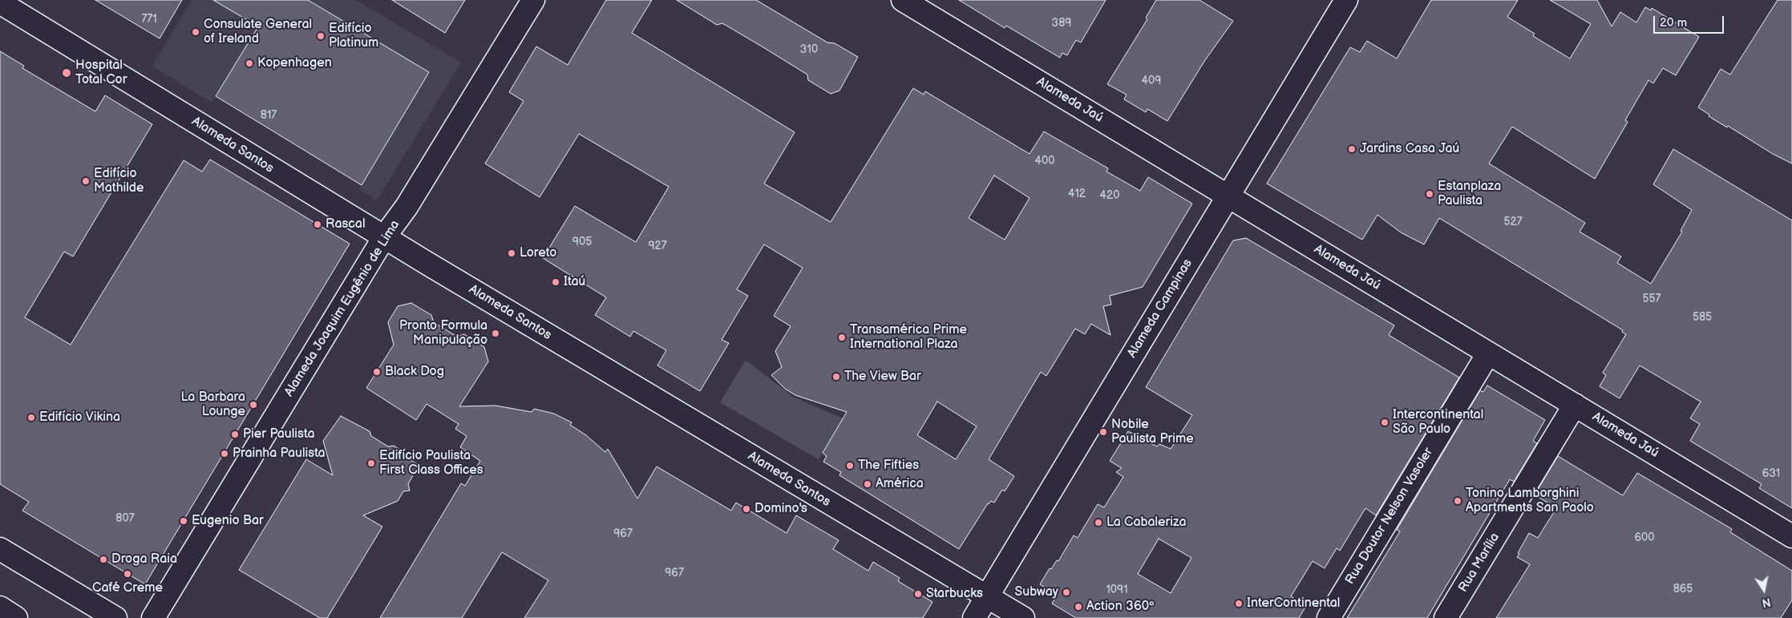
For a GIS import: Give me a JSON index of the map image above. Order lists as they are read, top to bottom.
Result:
{
  "streets": {
    "street": [
      "Alameda Jaú",
      "Alameda Santos",
      "Alameda Joaquim Eugênio de Lima",
      "Alameda Campinas",
      "Rua Doutor Nelson Vasoler",
      "Rua Marília"
    ]
  },
  "crossings": [
    ["Alameda Jaú", "Alameda Campinas"],
    ["Alameda Jaú", "Rua Doutor Nelson Vasoler"],
    ["Alameda Jaú", "Rua Marília"],
    ["Alameda Santos", "Alameda Joaquim Eugênio de Lima"],
    ["Alameda Santos", "Alameda Campinas"]
  ],
  "places": [
    "Consulate General of Ireland",
    "Edifício Platinum",
    "Kopenhagen",
    "Hospital Total Cor",
    "Jardins Casa Jaú",
    "Edifício Mathilde",
    "Estanplaza Paulista",
    "Rascal",
    "Loreto",
    "Itaú",
    "Pronto Formula Manipulação",
    "Transamérica Prime International Plaza",
    "Black Dog",
    "The View Bar",
    "La Barbara Lounge",
    "Edifício Vikina",
    "Intercontinental São Paulo",
    "Nobile Paulista Prime",
    "Pier Paulista",
    "Prainha Paulista",
    "Edifício Paulista First Class Offices",
    "The Fifties",
    "América",
    "Tonino Lamborghini Apartments San Paolo",
    "Domino's",
    "Eugenio Bar",
    "La Cabaleriza",
    "Droga Raia",
    "Café Creme",
    "Subway",
    "Starbucks",
    "InterContinental",
    "Action 360º"
  ],
  "house_numbers": [
    "771",
    "389",
    "310",
    "409",
    "817",
    "400",
    "412",
    "420",
    "527",
    "905",
    "927",
    "557",
    "585",
    "631",
    "807",
    "967",
    "600",
    "967",
    "865",
    "1091"
  ],
  "scale_bar": "20 m",
  "north": "bottom"
}
